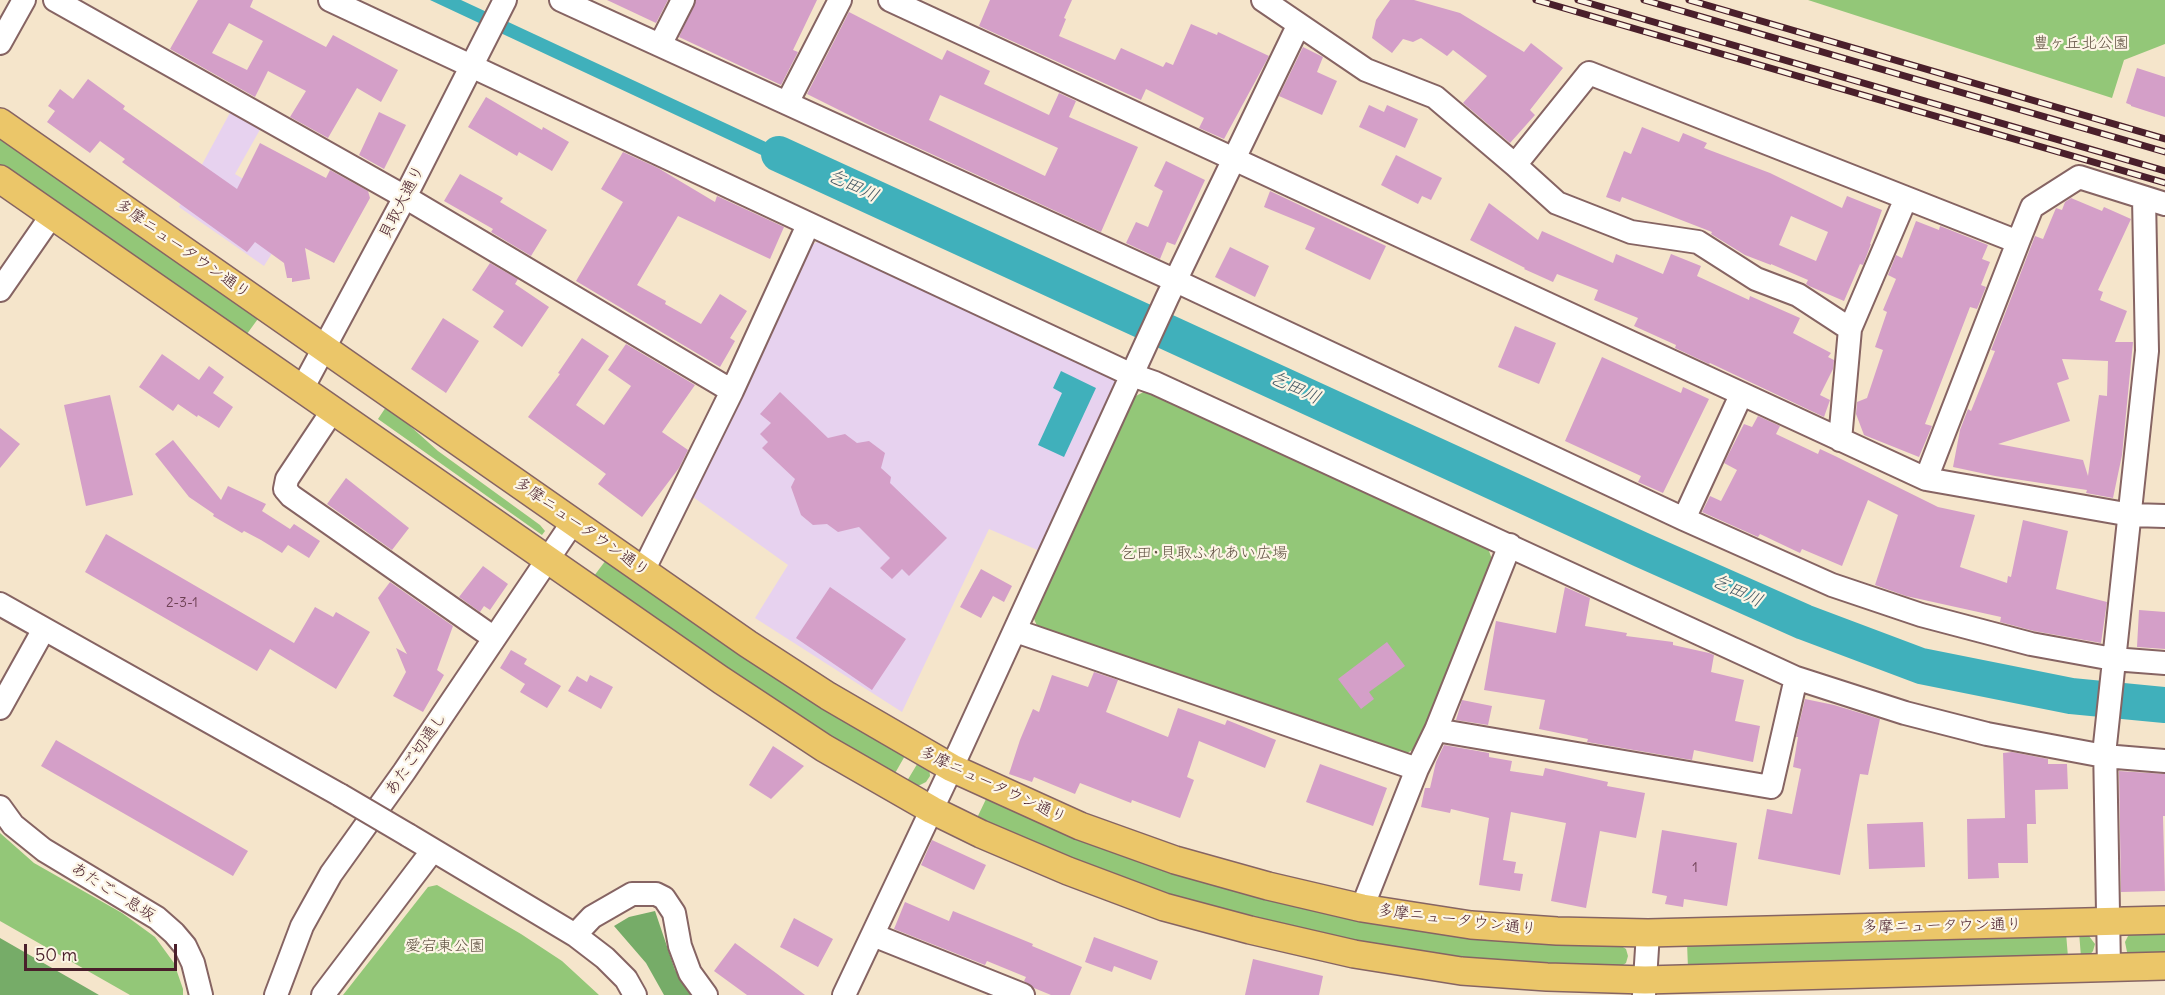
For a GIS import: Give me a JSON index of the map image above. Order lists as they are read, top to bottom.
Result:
{
  "streets": {
    "main road": ["多摩ニュータウン通り"],
    "street": ["貝取大通り", "あたご切通し", "あたご一息坂"]
  },
  "crossings": [
    ["貝取大通り", "多摩ニュータウン通り"],
    ["多摩ニュータウン通り", "あたご切通し"]
  ],
  "water": ["乞田川"],
  "parks": ["豊ヶ丘北公園", "乞田･貝取ふれあい広場", "愛宕東公園"],
  "house_numbers": ["2-3-1", "1"],
  "scale_bar": "50 m"
}
